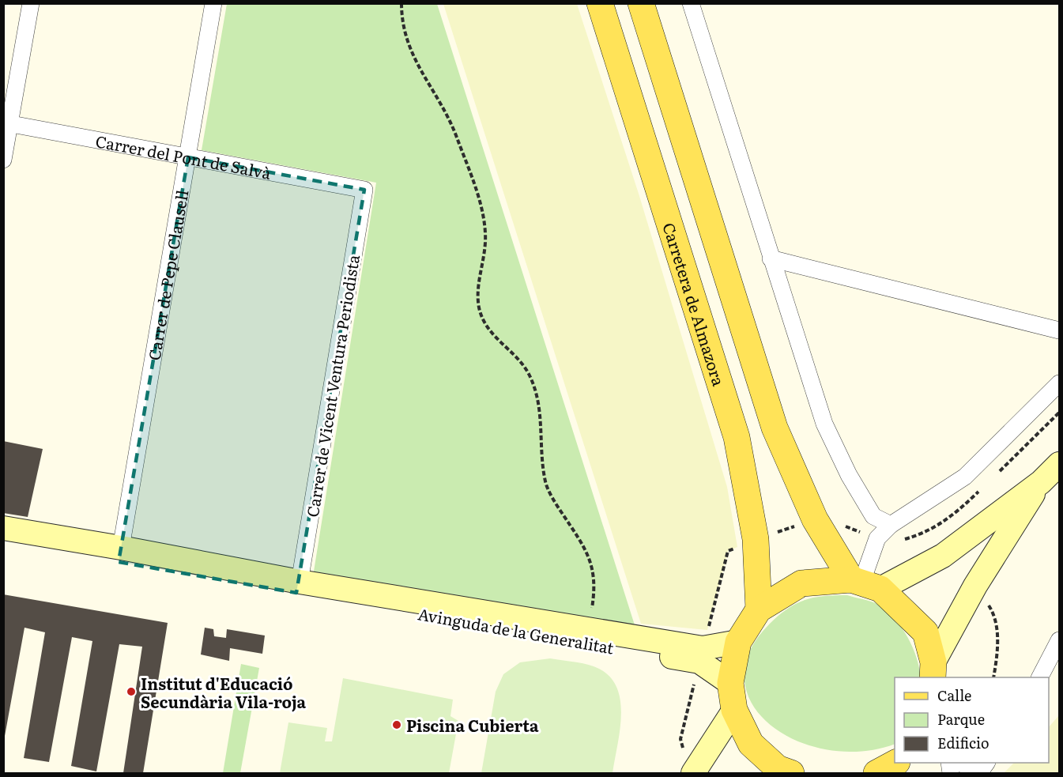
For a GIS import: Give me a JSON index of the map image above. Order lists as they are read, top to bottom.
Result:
{
  "streets": {
    "main road": ["Carretera de Almazora"],
    "street": [
      "Carrer del Pont de Salvà",
      "Carrer de Pepe Clausell",
      "Carrer de Vicent Ventura Periodista",
      "Avinguda de la Generalitat"
    ]
  },
  "crossings": [
    ["Carrer del Pont de Salvà", "Carrer de Pepe Clausell"],
    ["Carrer del Pont de Salvà", "Carrer de Vicent Ventura Periodista"],
    ["Carrer de Pepe Clausell", "Avinguda de la Generalitat"],
    ["Carrer de Vicent Ventura Periodista", "Avinguda de la Generalitat"]
  ],
  "places": ["Institut d'Educació Secundària Vila-roja", "Piscina Cubierta"],
  "legend": ["Calle", "Parque", "Edificio"]
}
